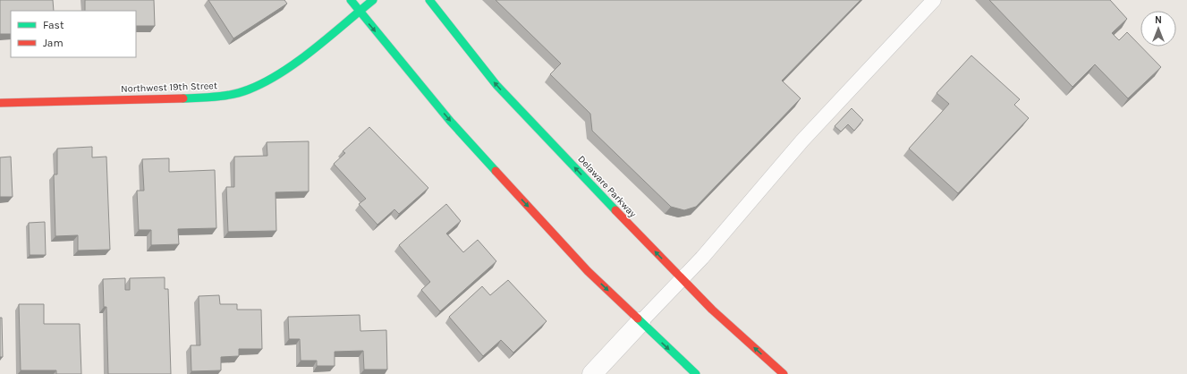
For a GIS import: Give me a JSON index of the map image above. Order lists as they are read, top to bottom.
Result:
{
  "streets": {
    "street": ["Northwest 19th Street", "Delaware Parkway"]
  },
  "legend": ["Fast", "Jam"],
  "north": "top"
}
